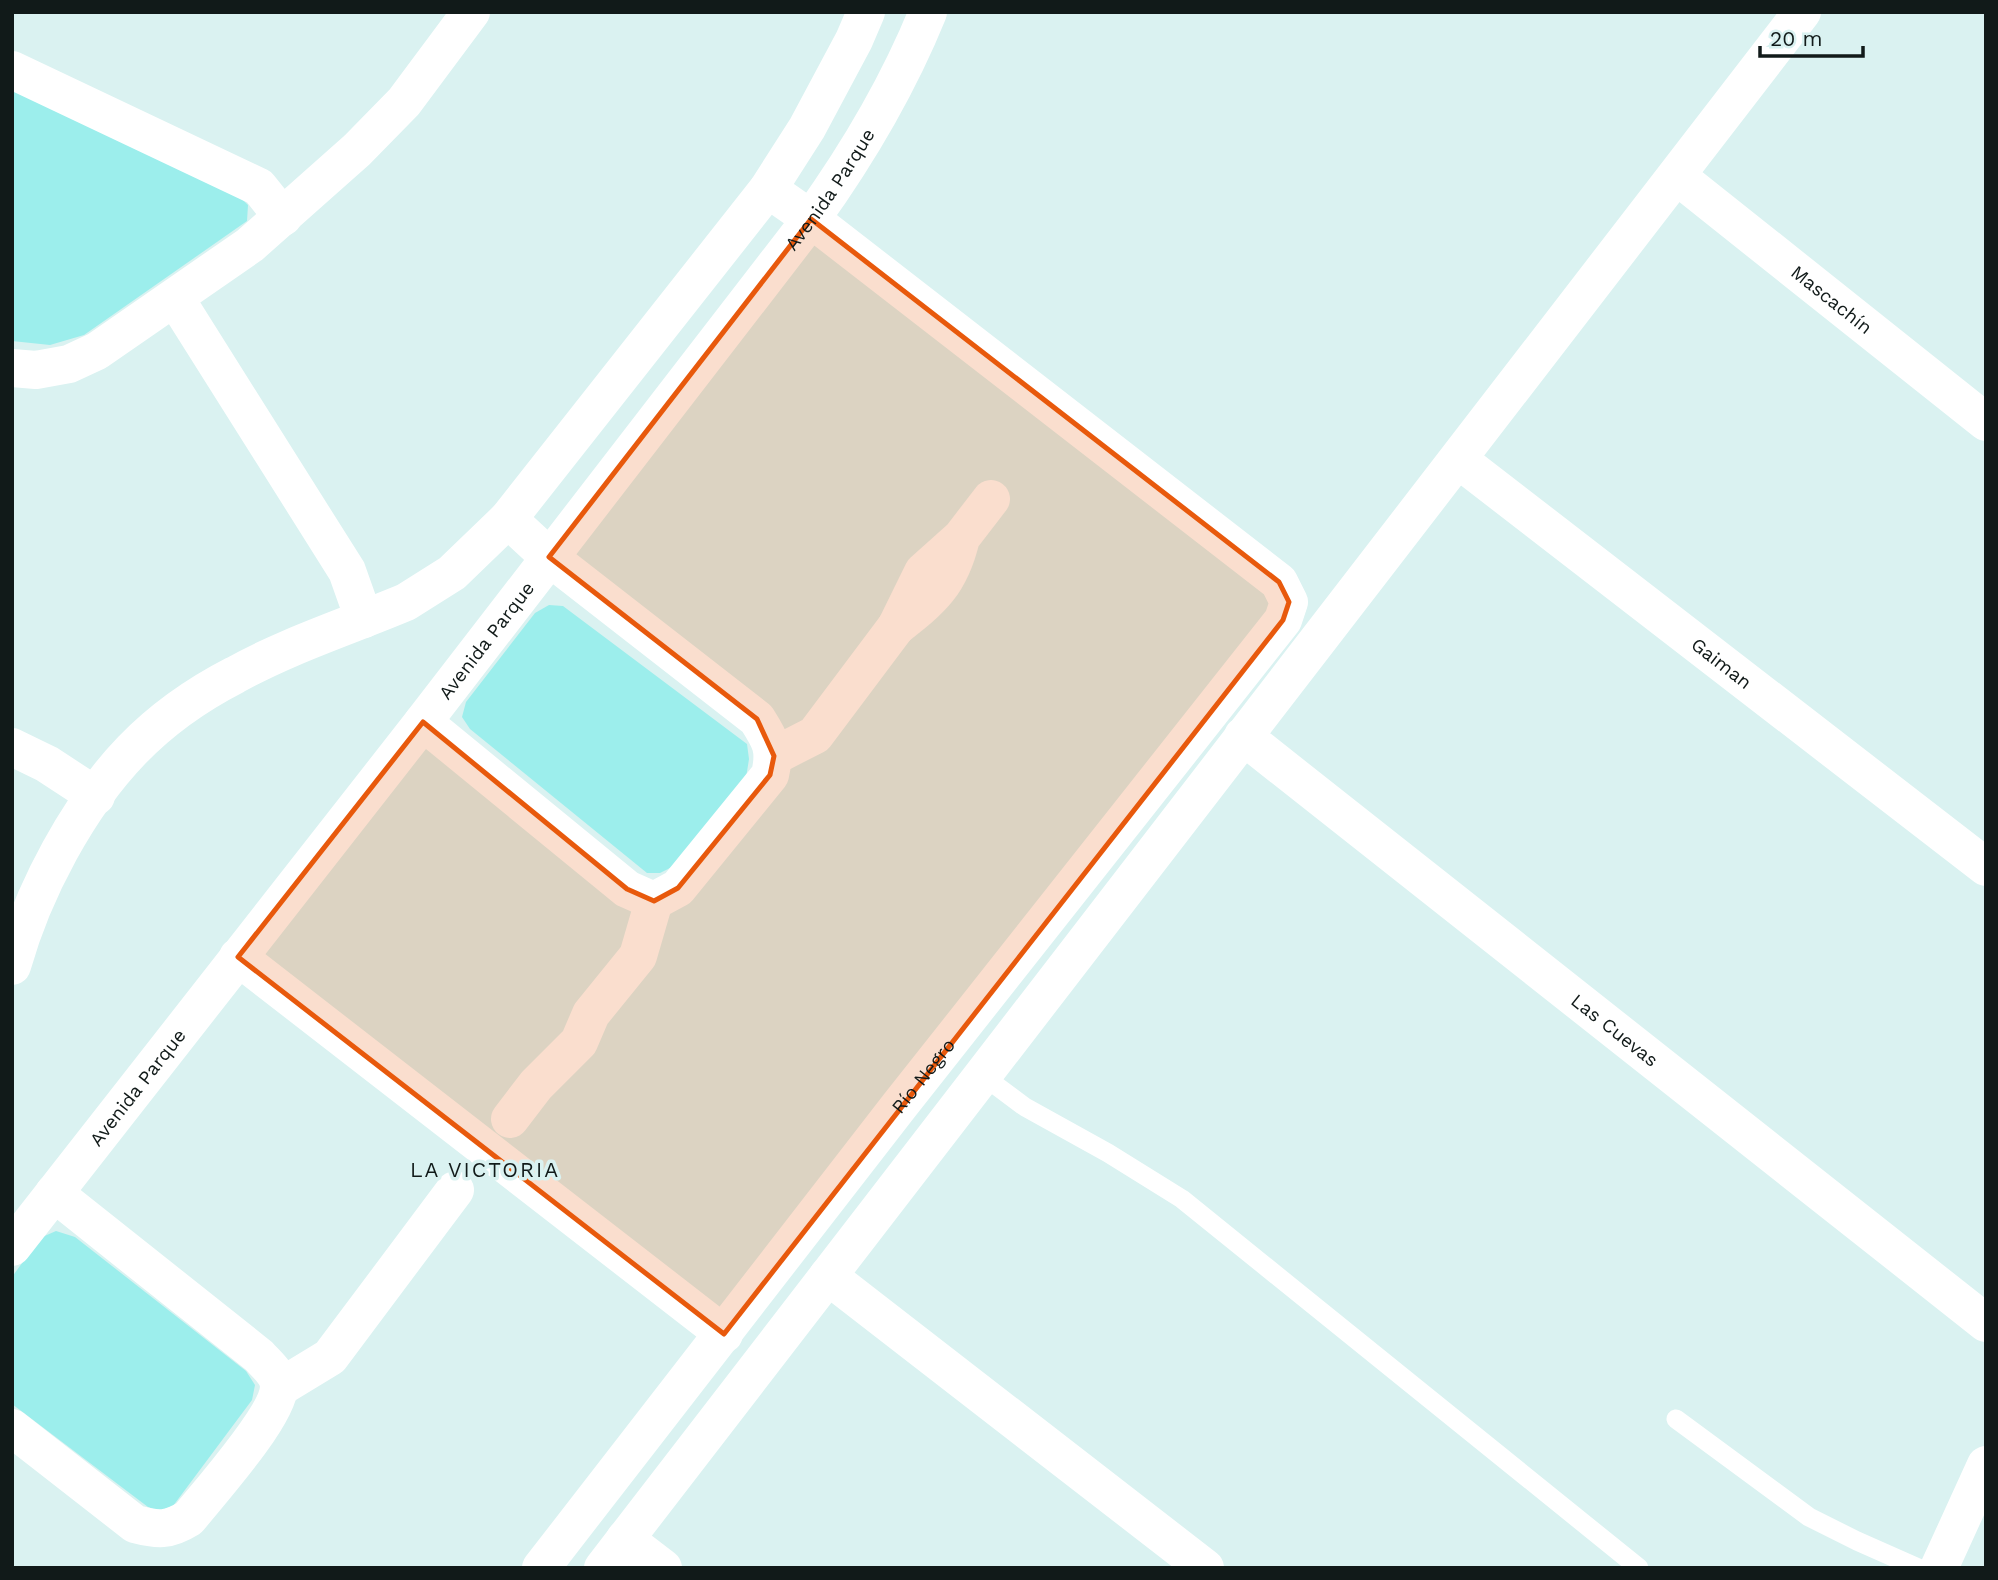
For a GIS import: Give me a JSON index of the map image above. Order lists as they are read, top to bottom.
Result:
{
  "streets": {
    "street": [
      "Avenida Parque",
      "Mascachín",
      "Gaiman",
      "Las Cuevas",
      "Río Negro"
    ]
  },
  "crossings": [
    ["Avenida Parque", "Río Negro"]
  ],
  "districts": ["LA VICTORIA"],
  "scale_bar": "20 m"
}
